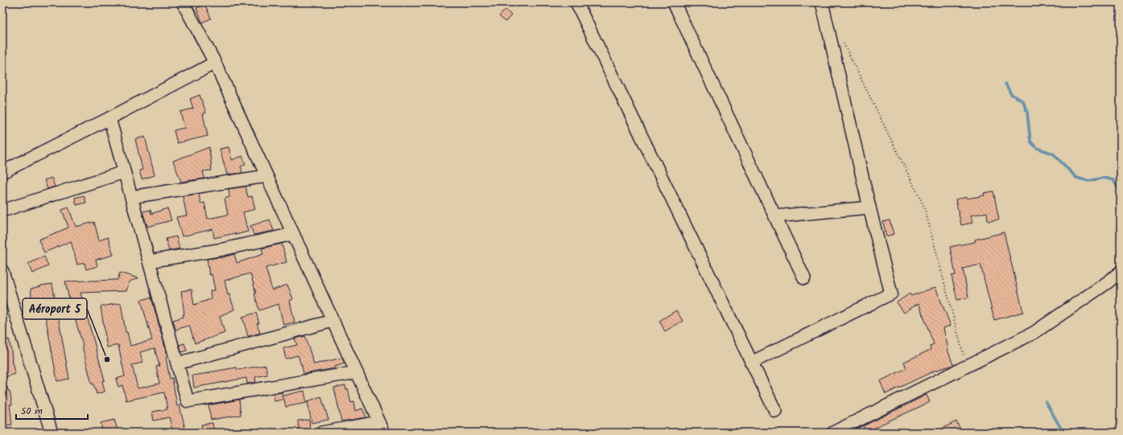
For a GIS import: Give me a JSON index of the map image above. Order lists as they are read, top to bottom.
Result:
{
  "places": ["Aéroport 5"],
  "scale_bar": "50 m"
}
